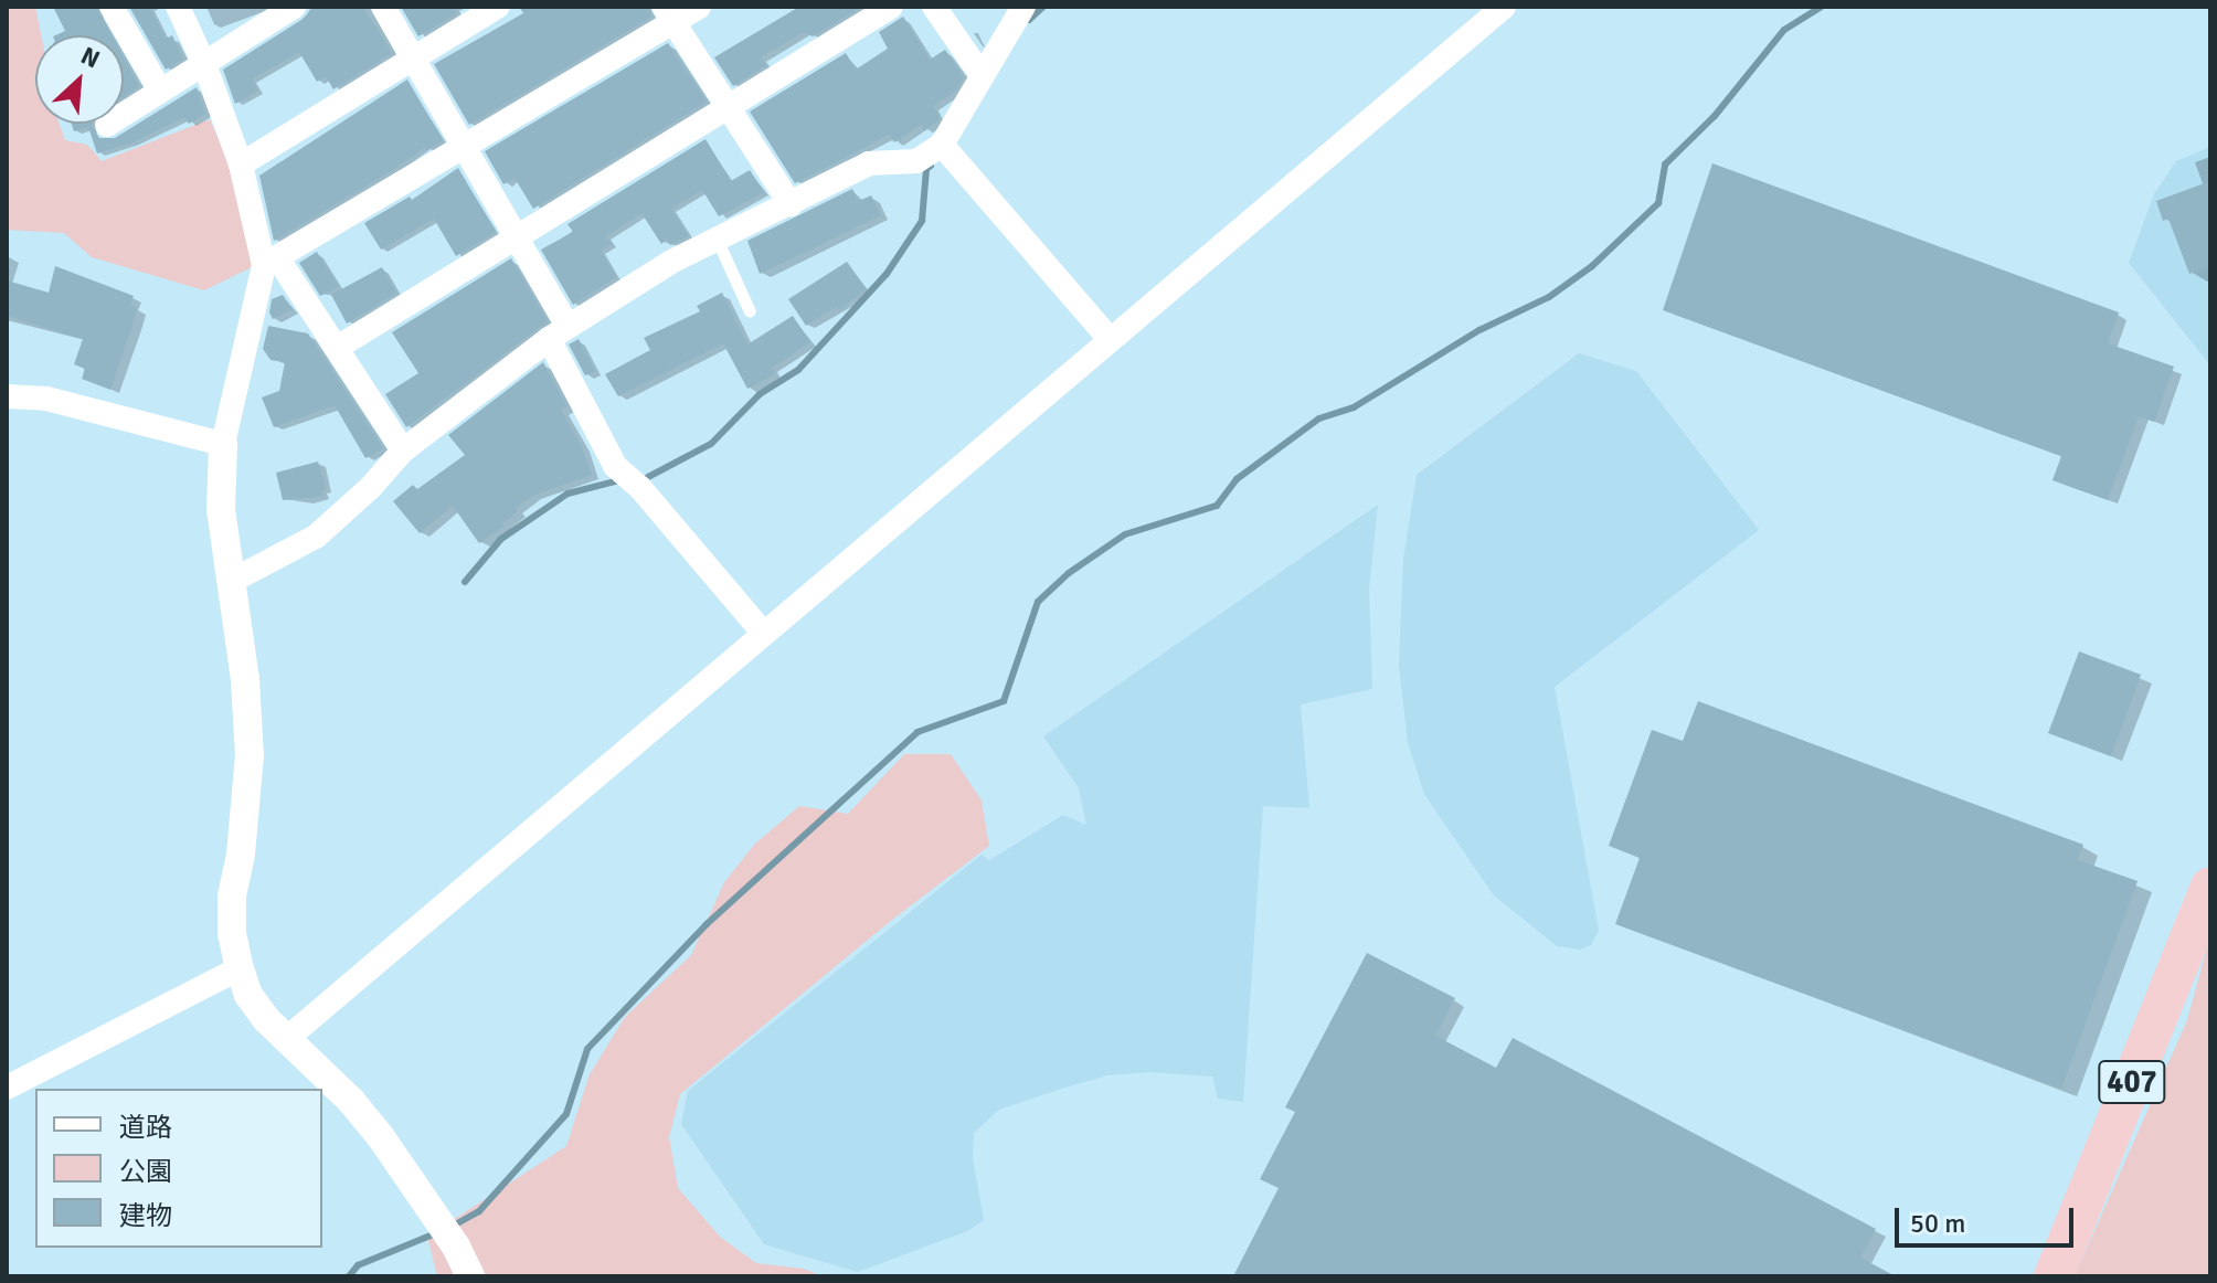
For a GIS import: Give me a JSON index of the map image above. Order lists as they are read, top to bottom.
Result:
{
  "streets": {
    "highway": ["407"]
  },
  "legend": ["道路", "公園", "建物"],
  "scale_bar": "50 m",
  "north": "top right"
}
